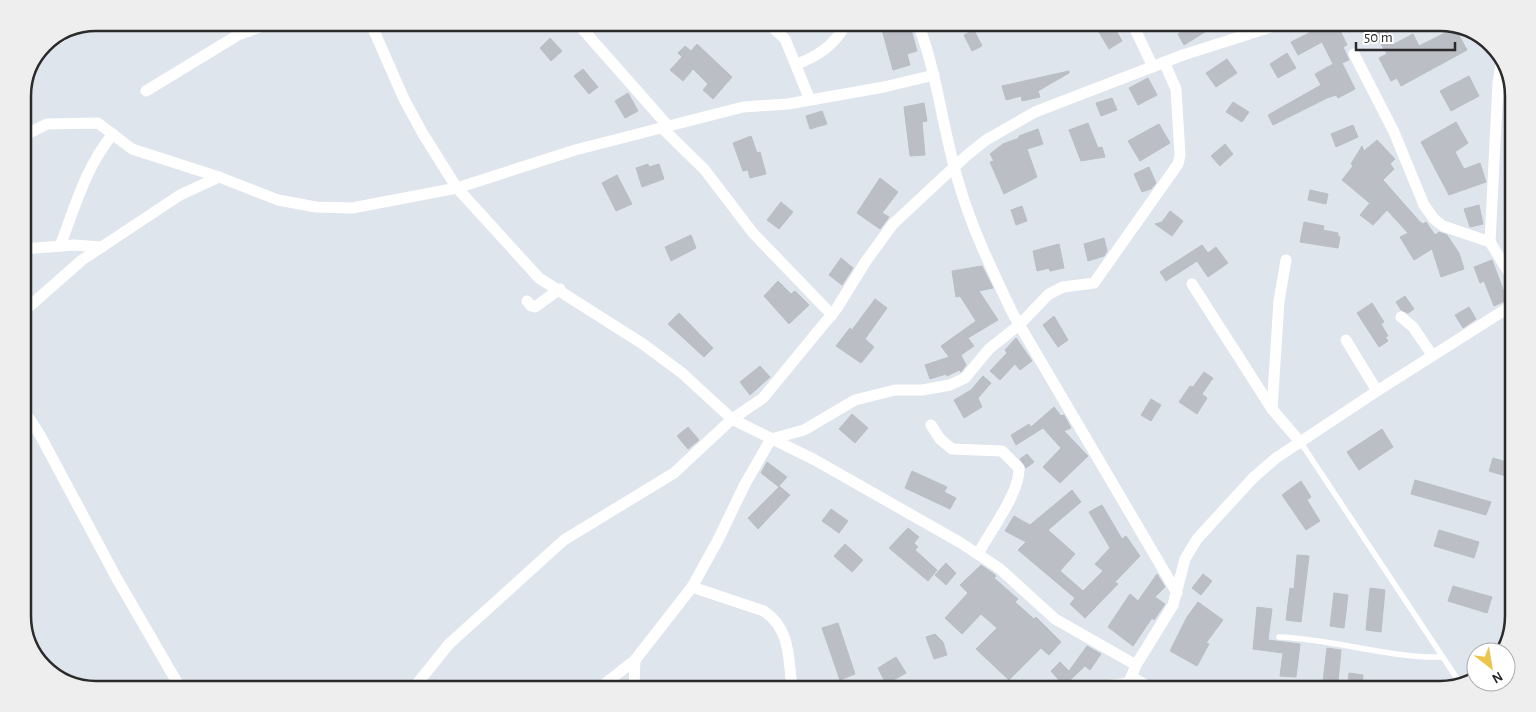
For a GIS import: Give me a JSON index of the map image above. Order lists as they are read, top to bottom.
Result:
{
  "scale_bar": "50 m",
  "north": "bottom right"
}
